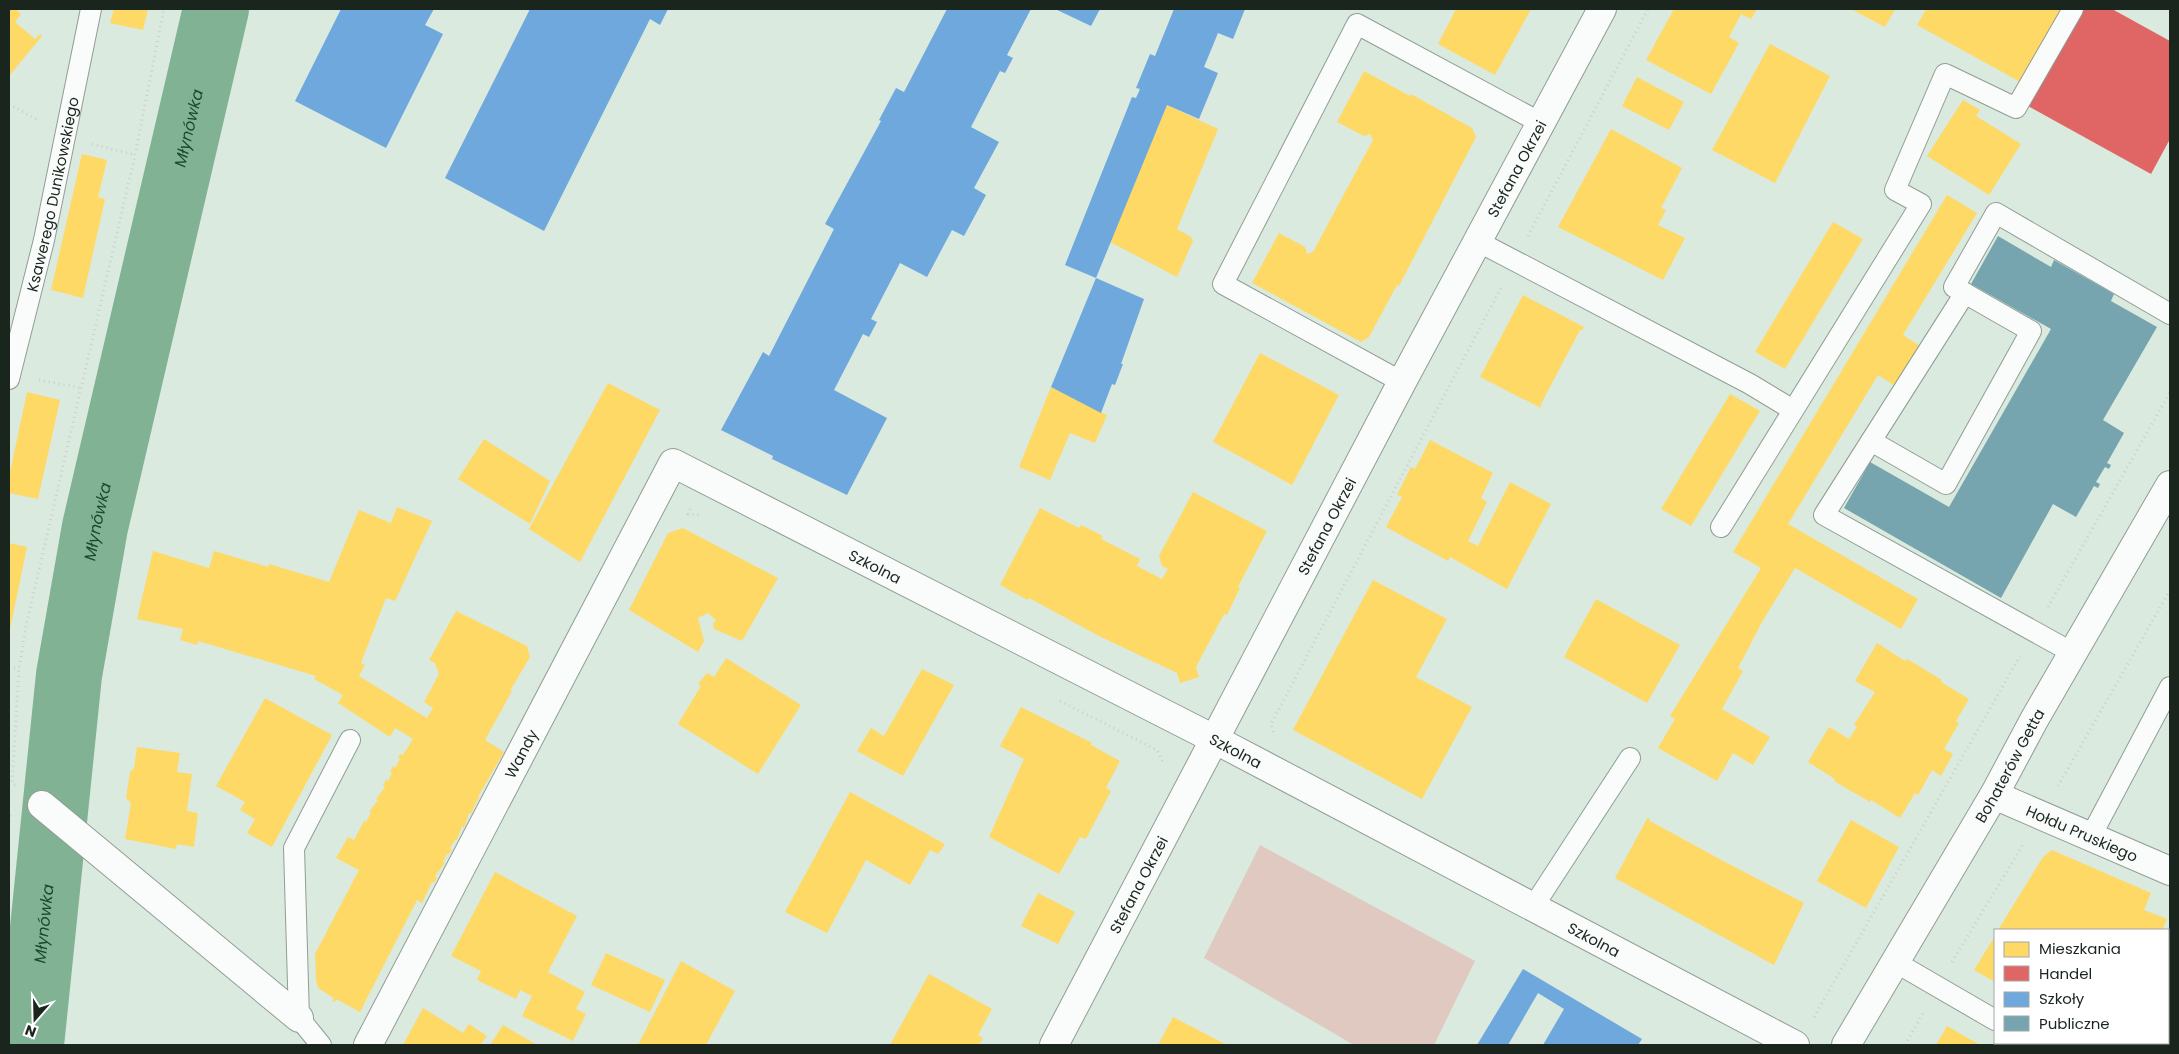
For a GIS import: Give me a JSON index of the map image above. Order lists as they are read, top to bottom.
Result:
{
  "streets": {
    "street": [
      "Stefana Okrzei",
      "Szkolna",
      "Wandy",
      "Bohaterów Getta",
      "Hołdu Pruskiego"
    ],
    "lane": ["Ksawerego Dunikowskiego"]
  },
  "crossings": [
    ["Stefana Okrzei", "Szkolna"],
    ["Szkolna", "Wandy"],
    ["Bohaterów Getta", "Hołdu Pruskiego"]
  ],
  "water": ["Młynówka"],
  "legend": [
    "Mieszkania",
    "Handel",
    "Szkoły",
    "Publiczne"
  ],
  "north": "bottom"
}
